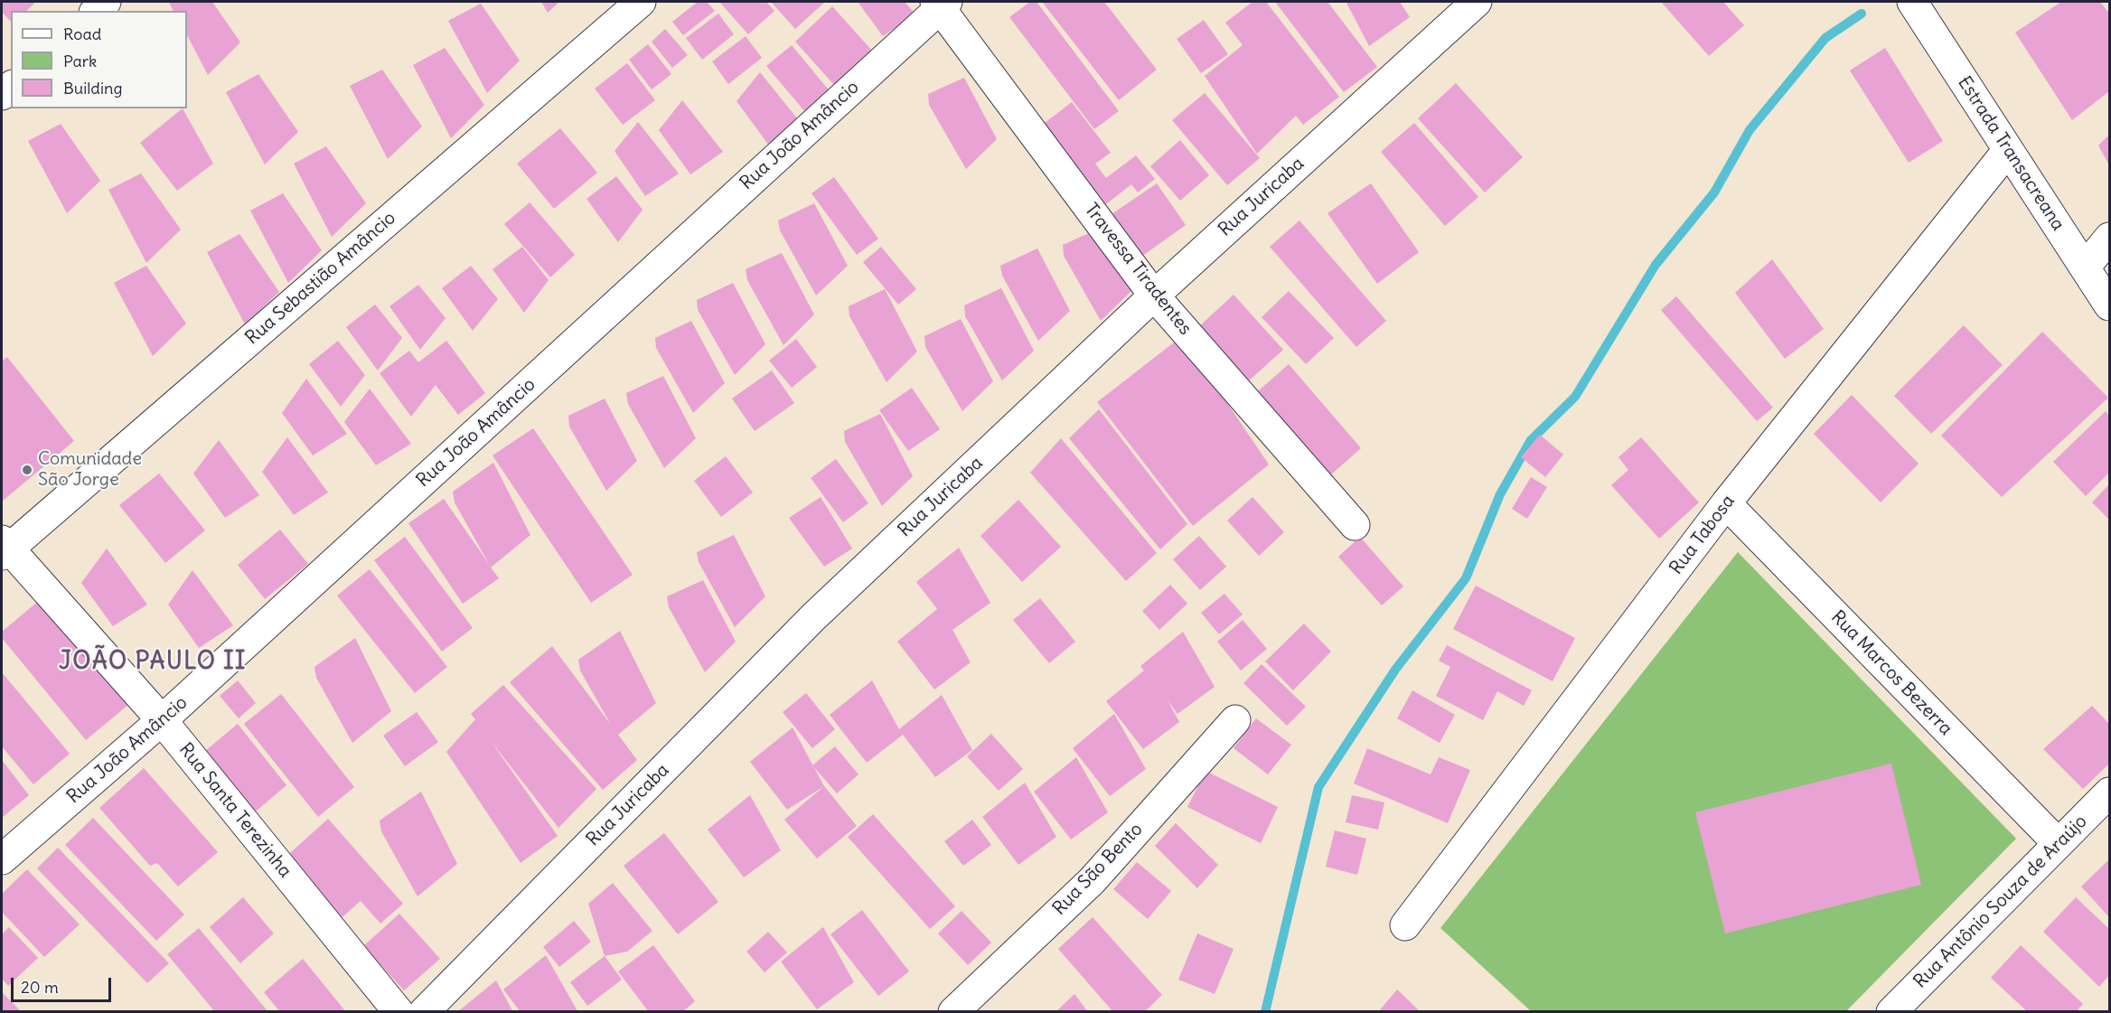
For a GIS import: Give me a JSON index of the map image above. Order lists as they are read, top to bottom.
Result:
{
  "streets": {
    "street": [
      "Rua João Amâncio",
      "Estrada Transacreana",
      "Rua Juricaba",
      "Travessa Tiradentes",
      "Rua Sebastião Amâncio",
      "Rua Tabosa",
      "Rua Marcos Bezerra",
      "Rua Santa Terezinha",
      "Rua São Bento",
      "Rua Antônio Souza de Araújo"
    ]
  },
  "crossings": [
    ["Rua João Amâncio", "Travessa Tiradentes"],
    ["Rua João Amâncio", "Rua Santa Terezinha"],
    ["Estrada Transacreana", "Rua Tabosa"],
    ["Rua Juricaba", "Travessa Tiradentes"],
    ["Rua Sebastião Amâncio", "Rua Santa Terezinha"],
    ["Rua Tabosa", "Rua Marcos Bezerra"],
    ["Rua Marcos Bezerra", "Rua Antônio Souza de Araújo"]
  ],
  "districts": ["JOÃO PAULO II"],
  "places": ["Comunidade São Jorge"],
  "legend": ["Road", "Park", "Building"],
  "scale_bar": "20 m"
}
